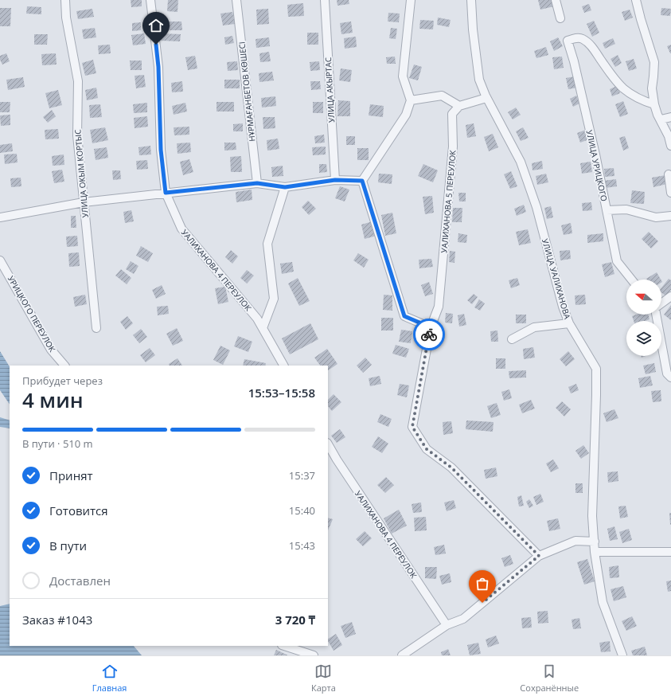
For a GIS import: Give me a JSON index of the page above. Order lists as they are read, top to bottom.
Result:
{
  "streets": {
    "street": [
      "УЛИЦА АКЫРТАС",
      "НҰРМАҒАНБЕТОВ КӨШЕСІ",
      "УЛИЦА УРИЦКОГО",
      "УЛИЦА ОКЫМ КОРТЫС",
      "УАЛИХАНОВА 5 ПЕРЕУЛОК",
      "УАЛИХАНОВА 4 ПЕРЕУЛОК",
      "УЛИЦА УАЛИХАНОВА",
      "УРИЦКОГО ПЕРЕУЛОК"
    ]
  },
  "north": "left",
  "page": {
    "heading": ["4 мин", "Прибудет через", "15:53–15:58"],
    "panel": ["Заказ #1043", "3 720 ₸"],
    "bar": "В пути · 510 m",
    "list": [
      ["Принят", "15:37"],
      ["Готовится", "15:40"],
      ["В пути", "15:43"],
      "Доставлен"
    ],
    "tabs": ["Главная", "Карта", "Сохранённые"]
  }
}
